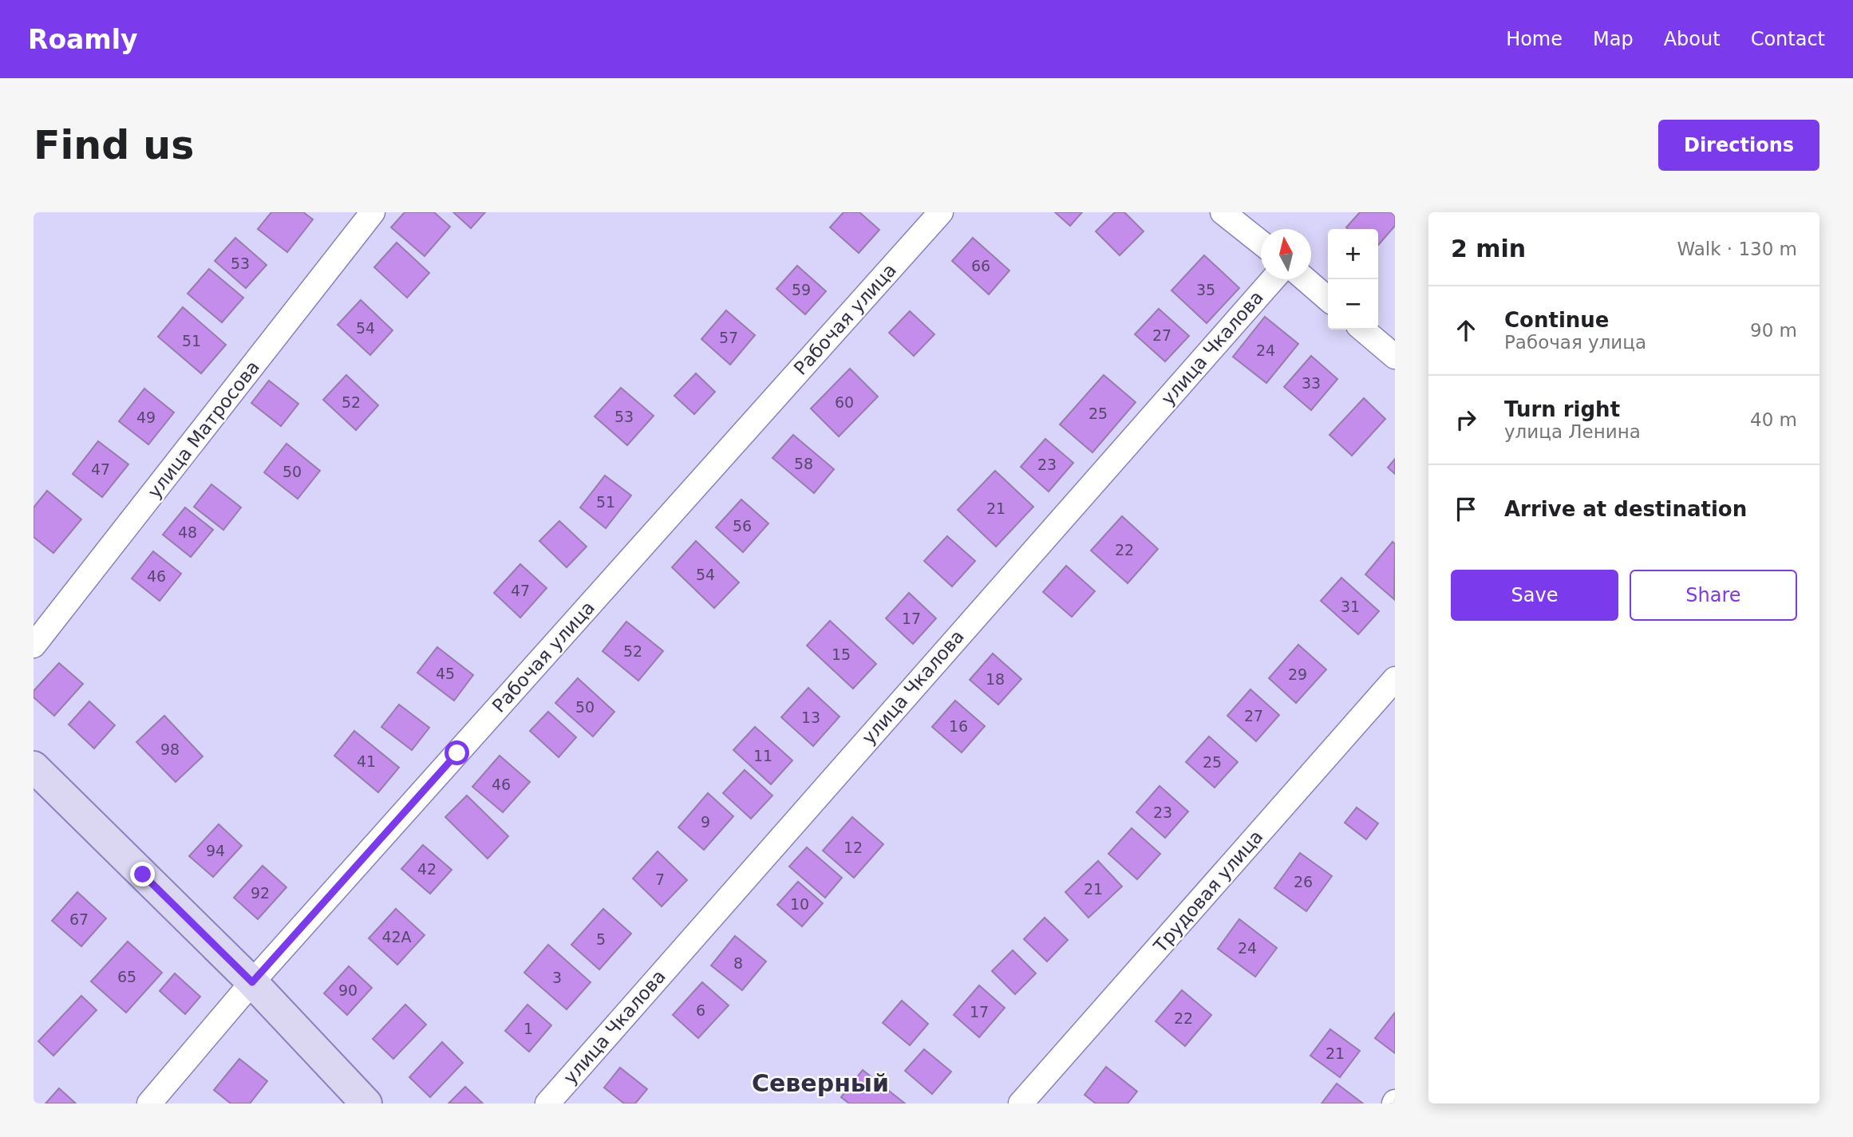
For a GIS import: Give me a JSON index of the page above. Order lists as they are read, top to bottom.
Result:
{
  "streets": {
    "street": [
      "Рабочая улица",
      "улица Чкалова",
      "улица Матросова",
      "Трудовая улица"
    ]
  },
  "districts": ["Северный"],
  "house_numbers": [
    "53",
    "66",
    "59",
    "35",
    "54",
    "27",
    "57",
    "51",
    "24",
    "33",
    "52",
    "60",
    "25",
    "53",
    "49",
    "58",
    "23",
    "47",
    "50",
    "51",
    "21",
    "56",
    "48",
    "22",
    "54",
    "46",
    "47",
    "31",
    "17",
    "52",
    "15",
    "45",
    "29",
    "18",
    "50",
    "27",
    "13",
    "16",
    "98",
    "11",
    "41",
    "25",
    "46",
    "23",
    "9",
    "12",
    "94",
    "42",
    "7",
    "26",
    "21",
    "92",
    "10",
    "67",
    "42А",
    "5",
    "24",
    "8",
    "65",
    "3",
    "90",
    "6",
    "17",
    "22",
    "1",
    "21"
  ],
  "north": "top",
  "page": {
    "header": "Roamly",
    "nav": [
      "Home",
      "Map",
      "About",
      "Contact"
    ],
    "buttons": [
      "Directions",
      ["Save", "Share"]
    ],
    "title": "Find us",
    "heading": ["2 min", "Walk · 130 m"],
    "map_buttons": ["+", "−"],
    "list": [
      ["Continue", "Рабочая улица", "90 m"],
      ["Turn right", "улица Ленина", "40 m"],
      "Arrive at destination"
    ]
  }
}
